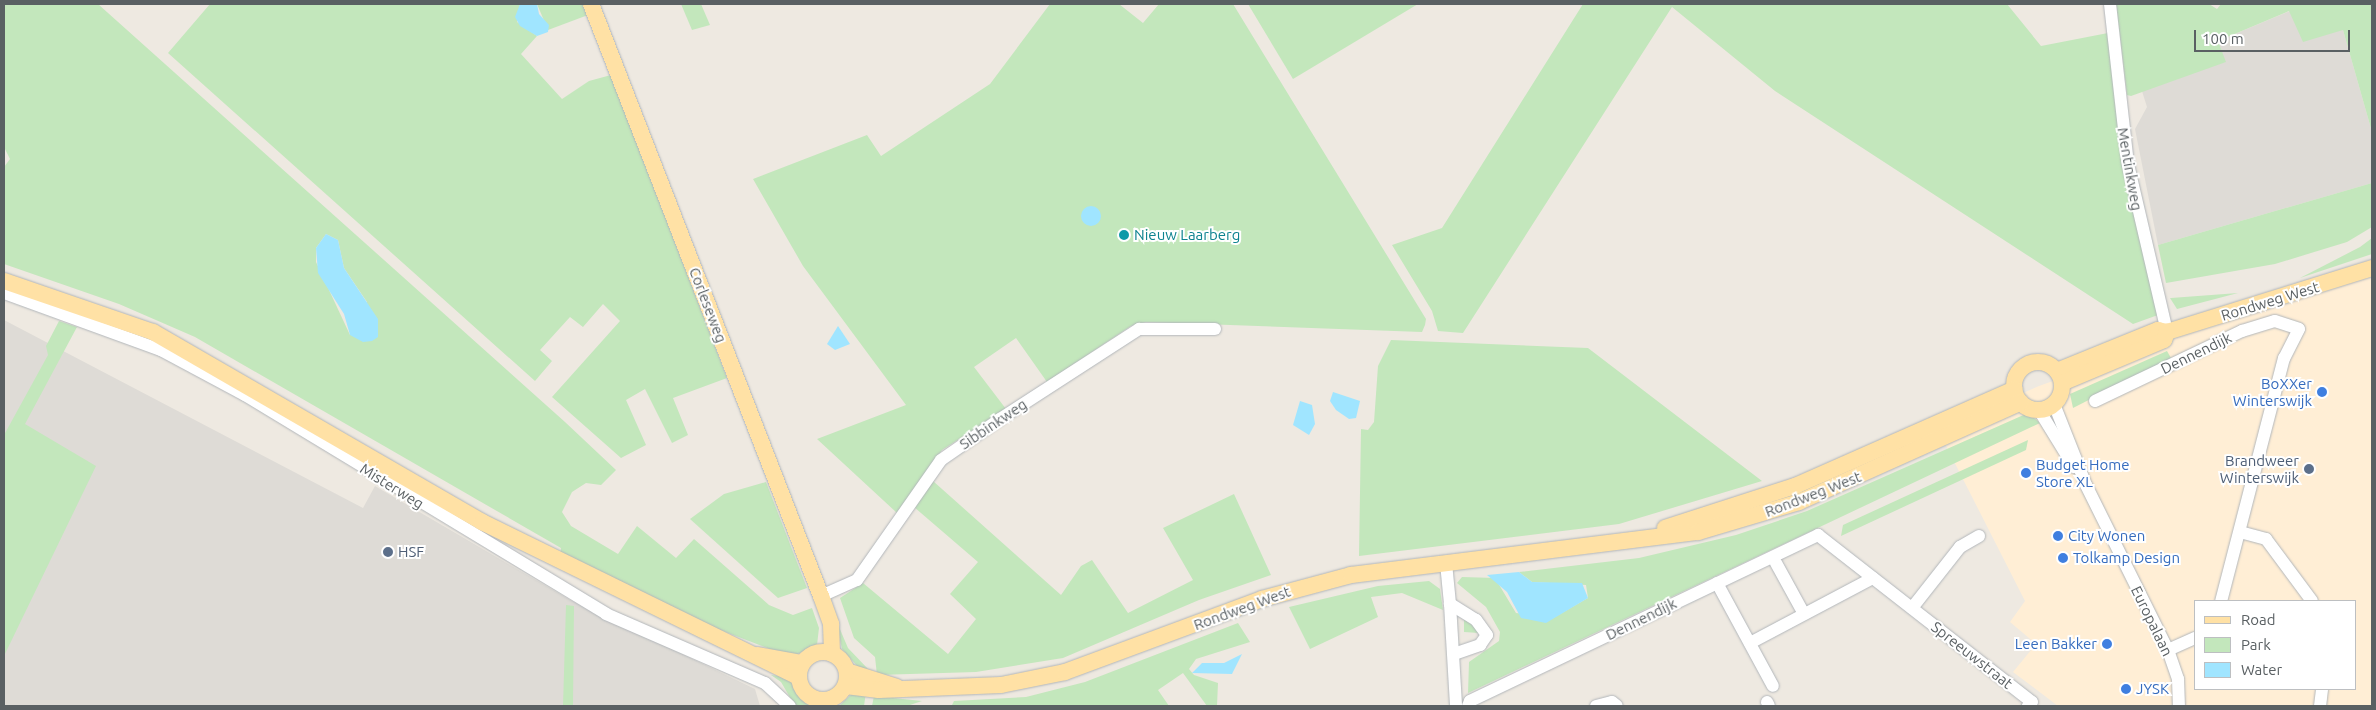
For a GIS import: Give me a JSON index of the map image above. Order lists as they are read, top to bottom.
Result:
{
  "streets": {
    "main road": ["Rondweg West", "Corleseweg", "Misterweg"],
    "street": [
      "Mentinkweg",
      "Dennendijk",
      "Sibbinkweg",
      "Europalaan",
      "Spreeuwstraat"
    ]
  },
  "crossings": [
    ["Mentinkweg", "Rondweg West"],
    ["Rondweg West", "Europalaan"],
    ["Corleseweg", "Sibbinkweg"],
    ["Dennendijk", "Spreeuwstraat"]
  ],
  "places": [
    "Nieuw Laarberg",
    "BoXXer Winterswijk",
    "Brandweer Winterswijk",
    "Budget Home Store XL",
    "City Wonen",
    "HSF",
    "Tolkamp Design",
    "Leen Bakker",
    "JYSK"
  ],
  "legend": ["Road", "Park", "Water"],
  "scale_bar": "100 m"
}
